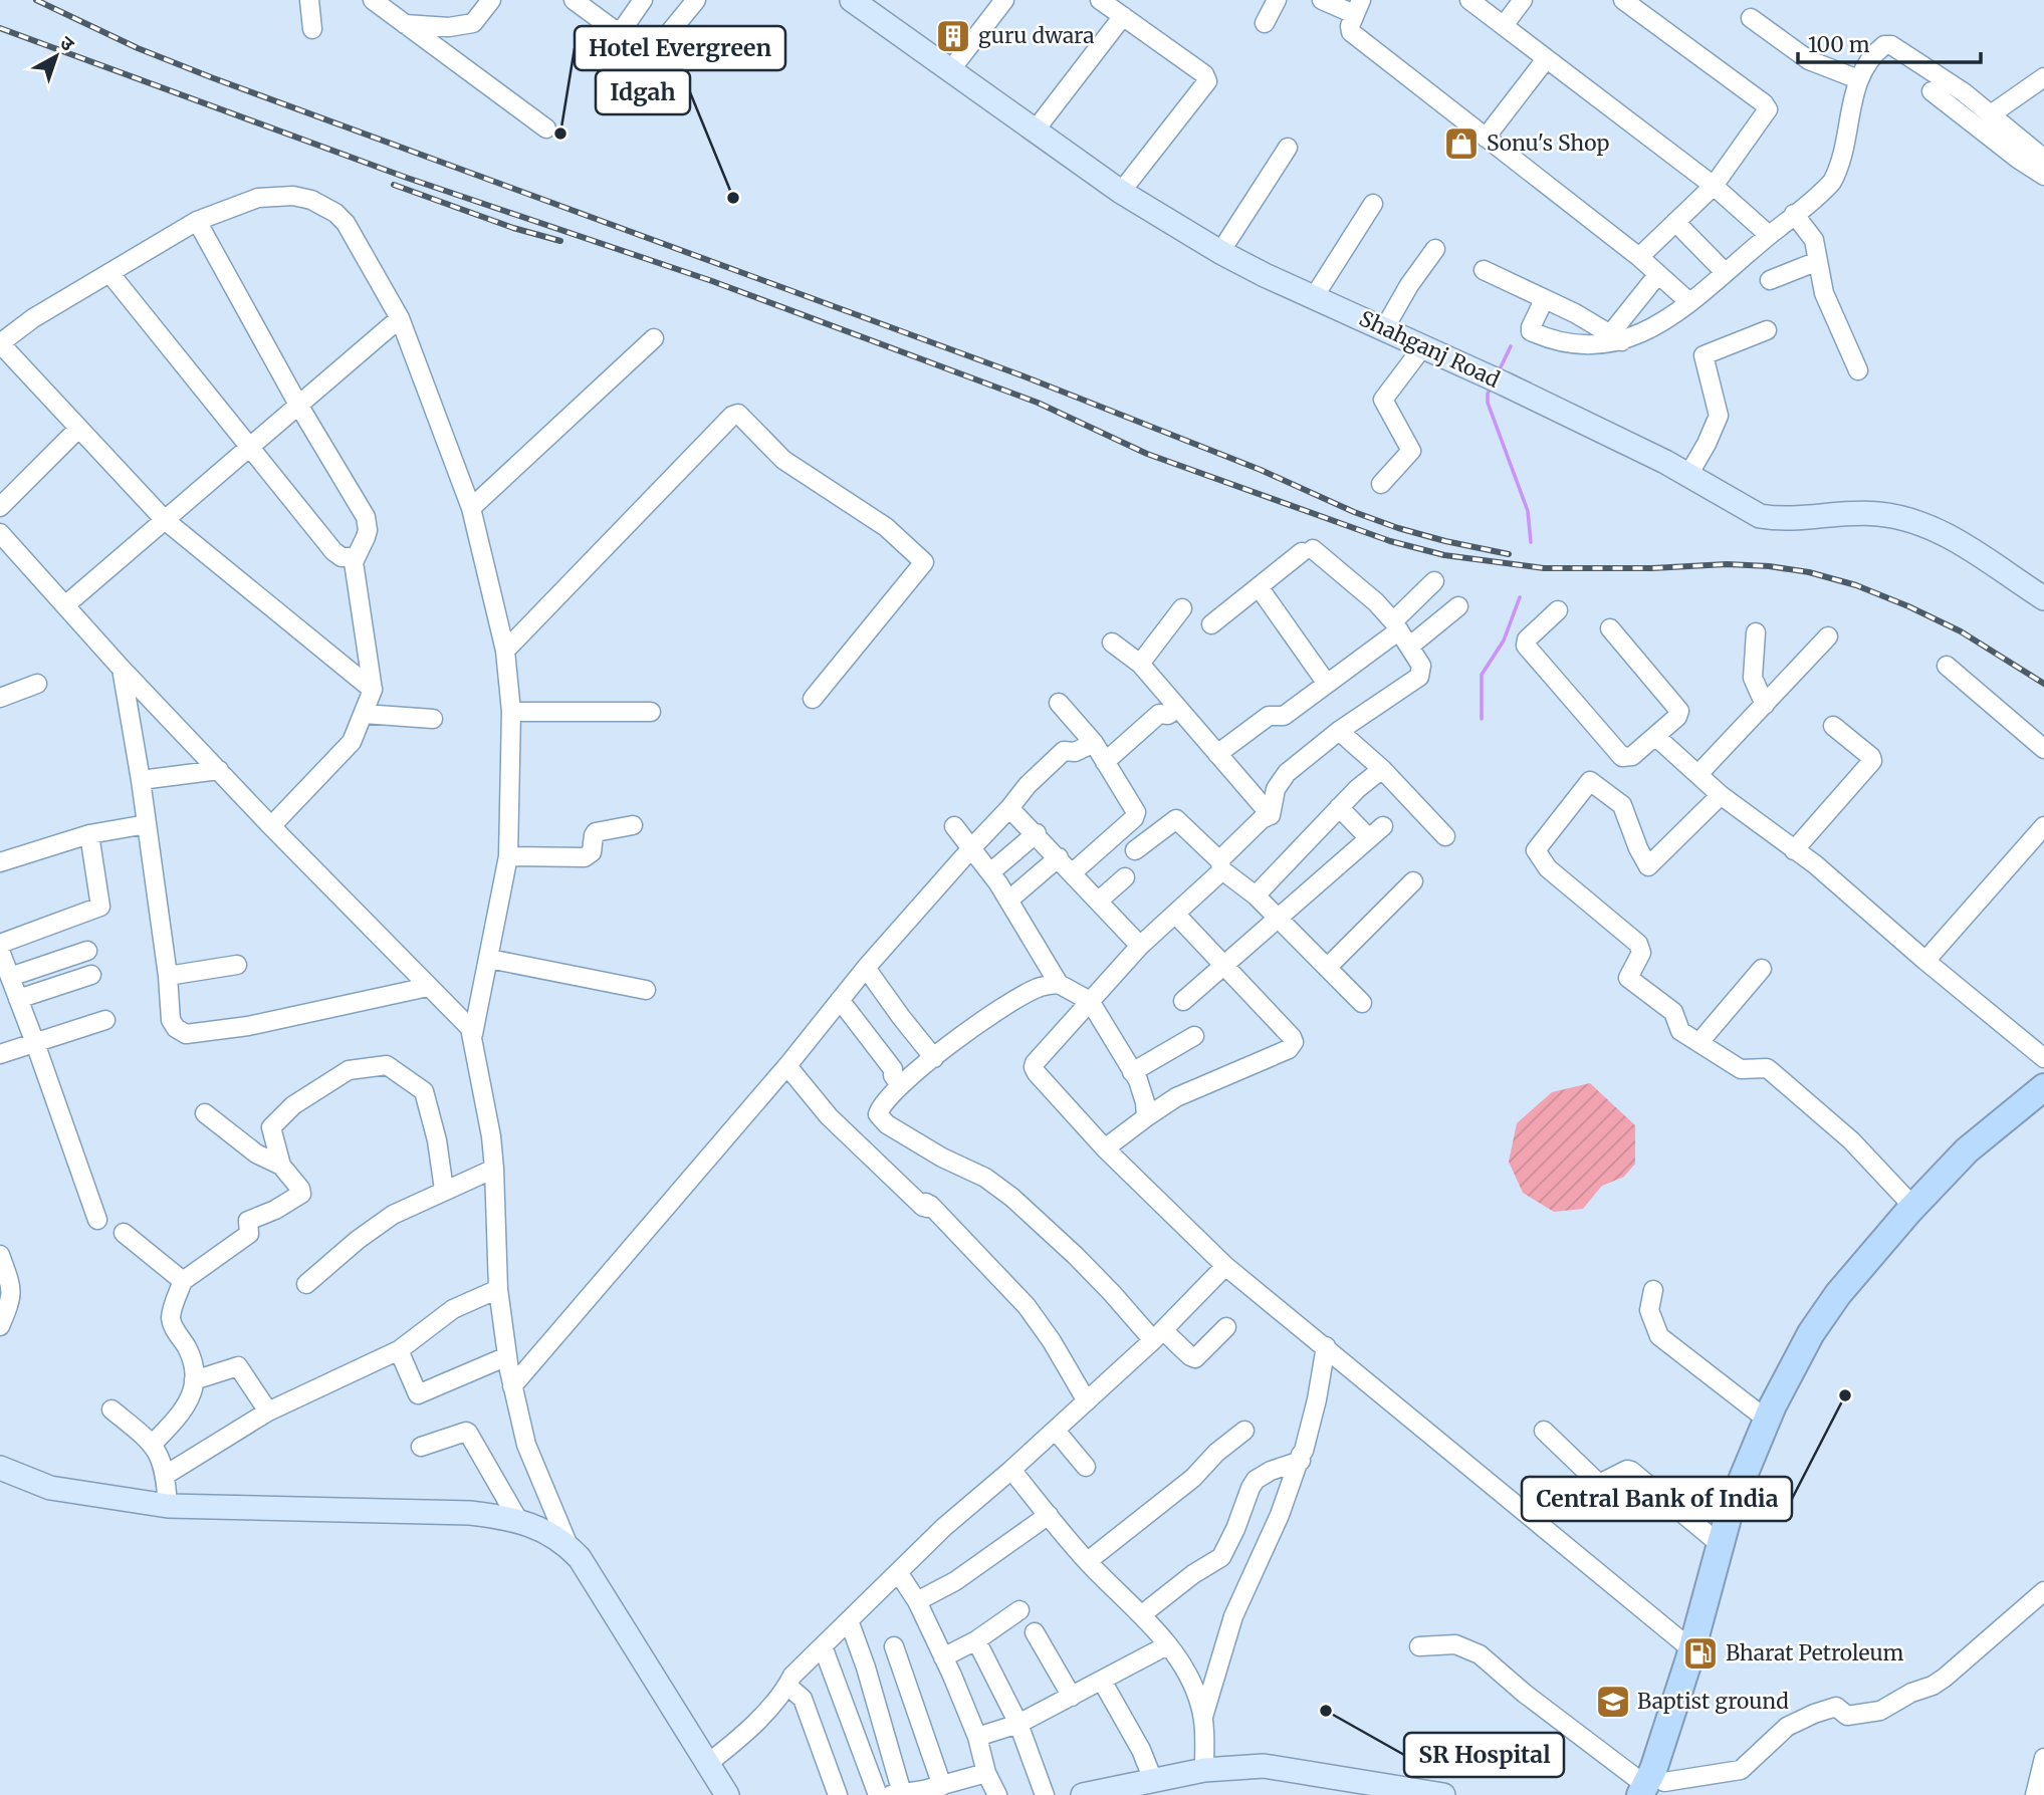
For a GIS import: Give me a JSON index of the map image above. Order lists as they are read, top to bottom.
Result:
{
  "streets": {
    "main road": ["Shahganj Road"]
  },
  "places": {
    "building": ["guru dwara"],
    "other": [
      "Hotel Evergreen",
      "Idgah",
      "Central Bank of India",
      "SR Hospital"
    ],
    "shop": ["Sonu's Shop"],
    "fuel station": ["Bharat Petroleum"],
    "school or university": ["Baptist ground"]
  },
  "scale_bar": "100 m",
  "north": "top right"
}
